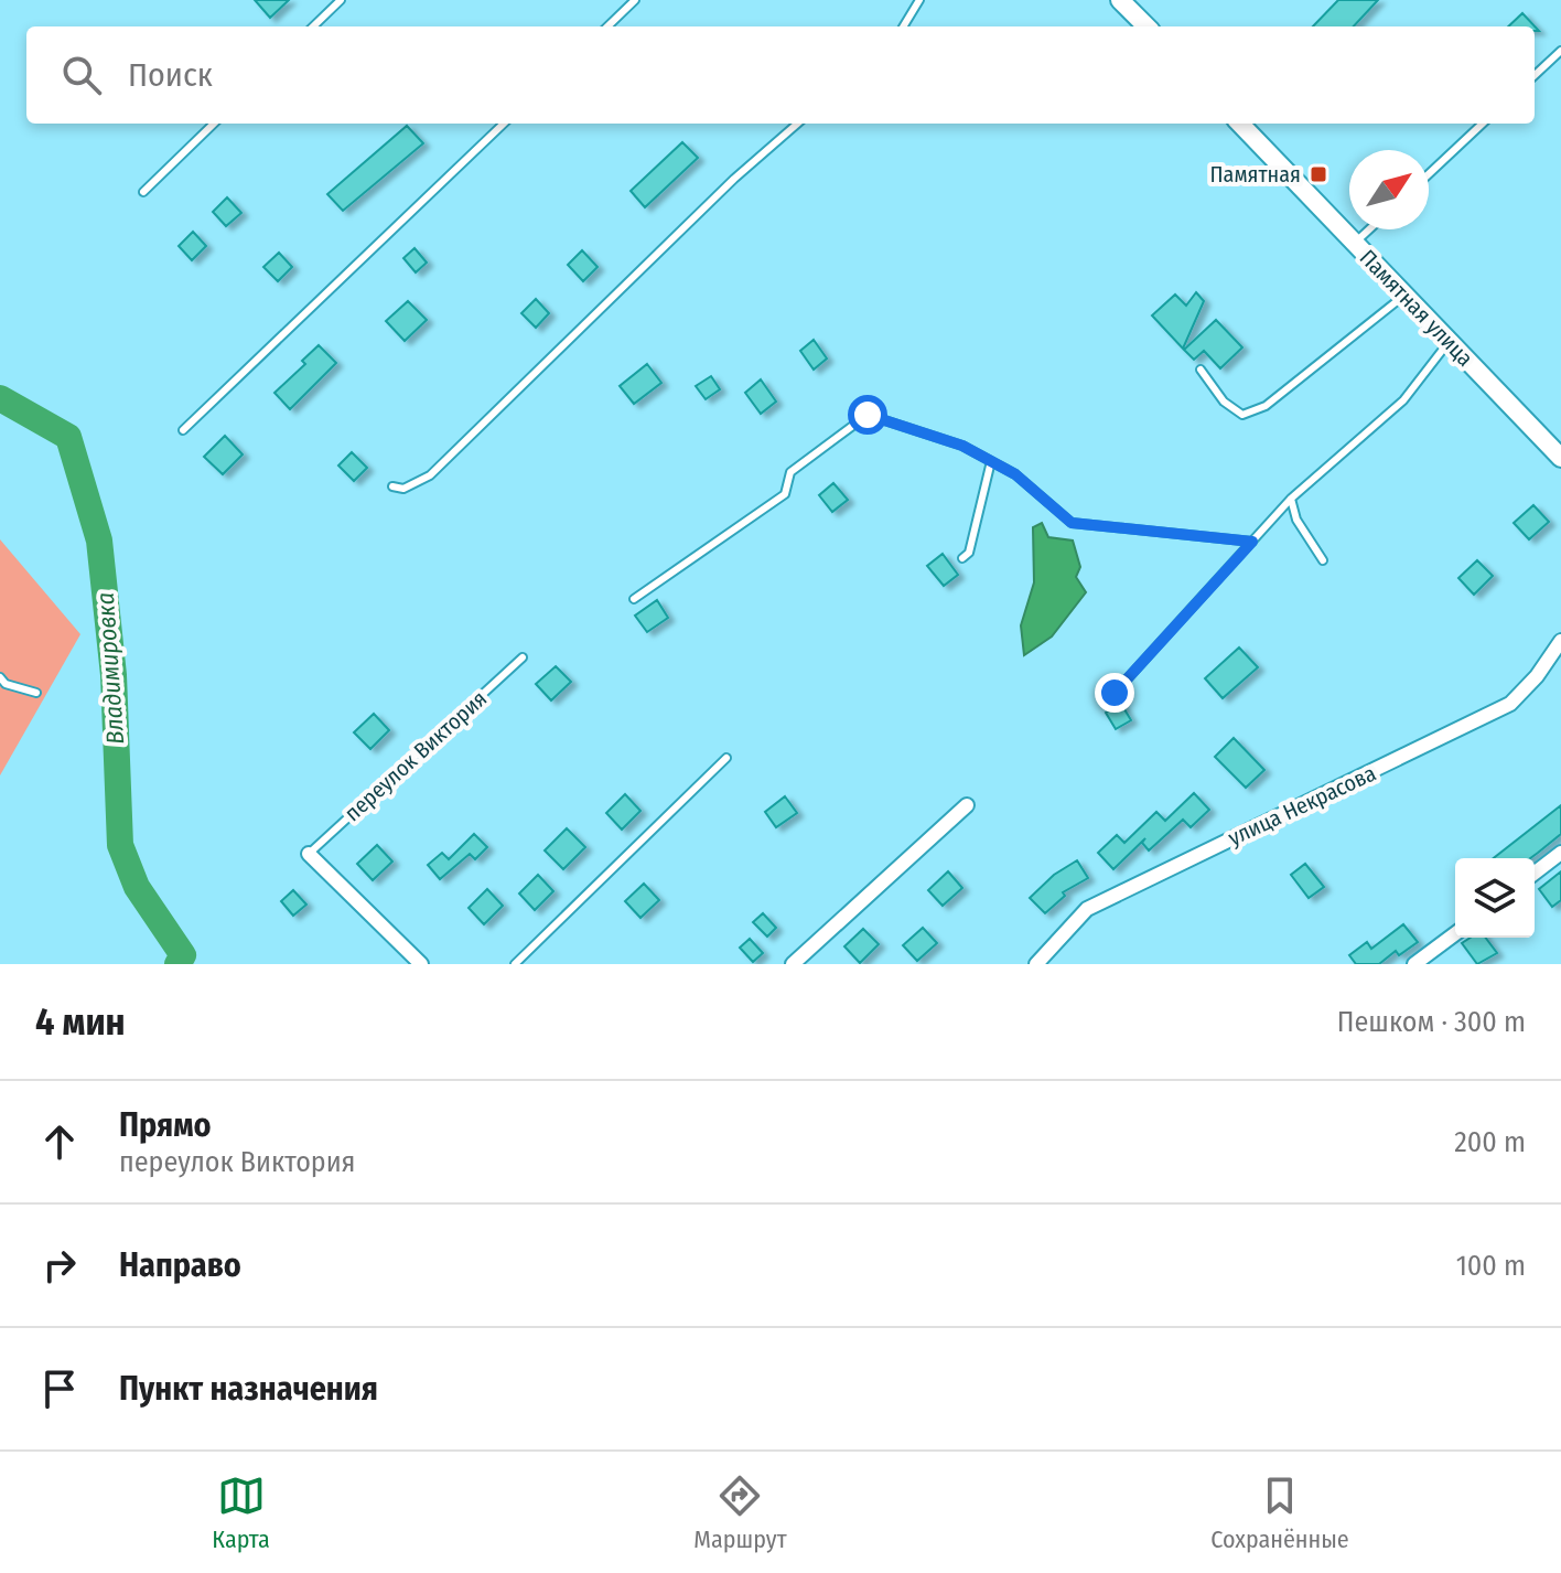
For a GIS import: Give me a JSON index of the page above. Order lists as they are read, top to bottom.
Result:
{
  "streets": {
    "street": ["Памятная улица", "улица Некрасова"],
    "lane": ["переулок Виктория"]
  },
  "water": ["Владимировка"],
  "places": {
    "transit": ["Памятная"]
  },
  "north": "top right",
  "page": {
    "search": "Поиск",
    "heading": ["4 мин", "Пешком · 300 m"],
    "list": [
      ["Прямо", "переулок Виктория", "200 m"],
      ["Направо", "100 m"],
      "Пункт назначения"
    ],
    "nav": ["Карта", "Маршрут", "Сохранённые"]
  }
}
